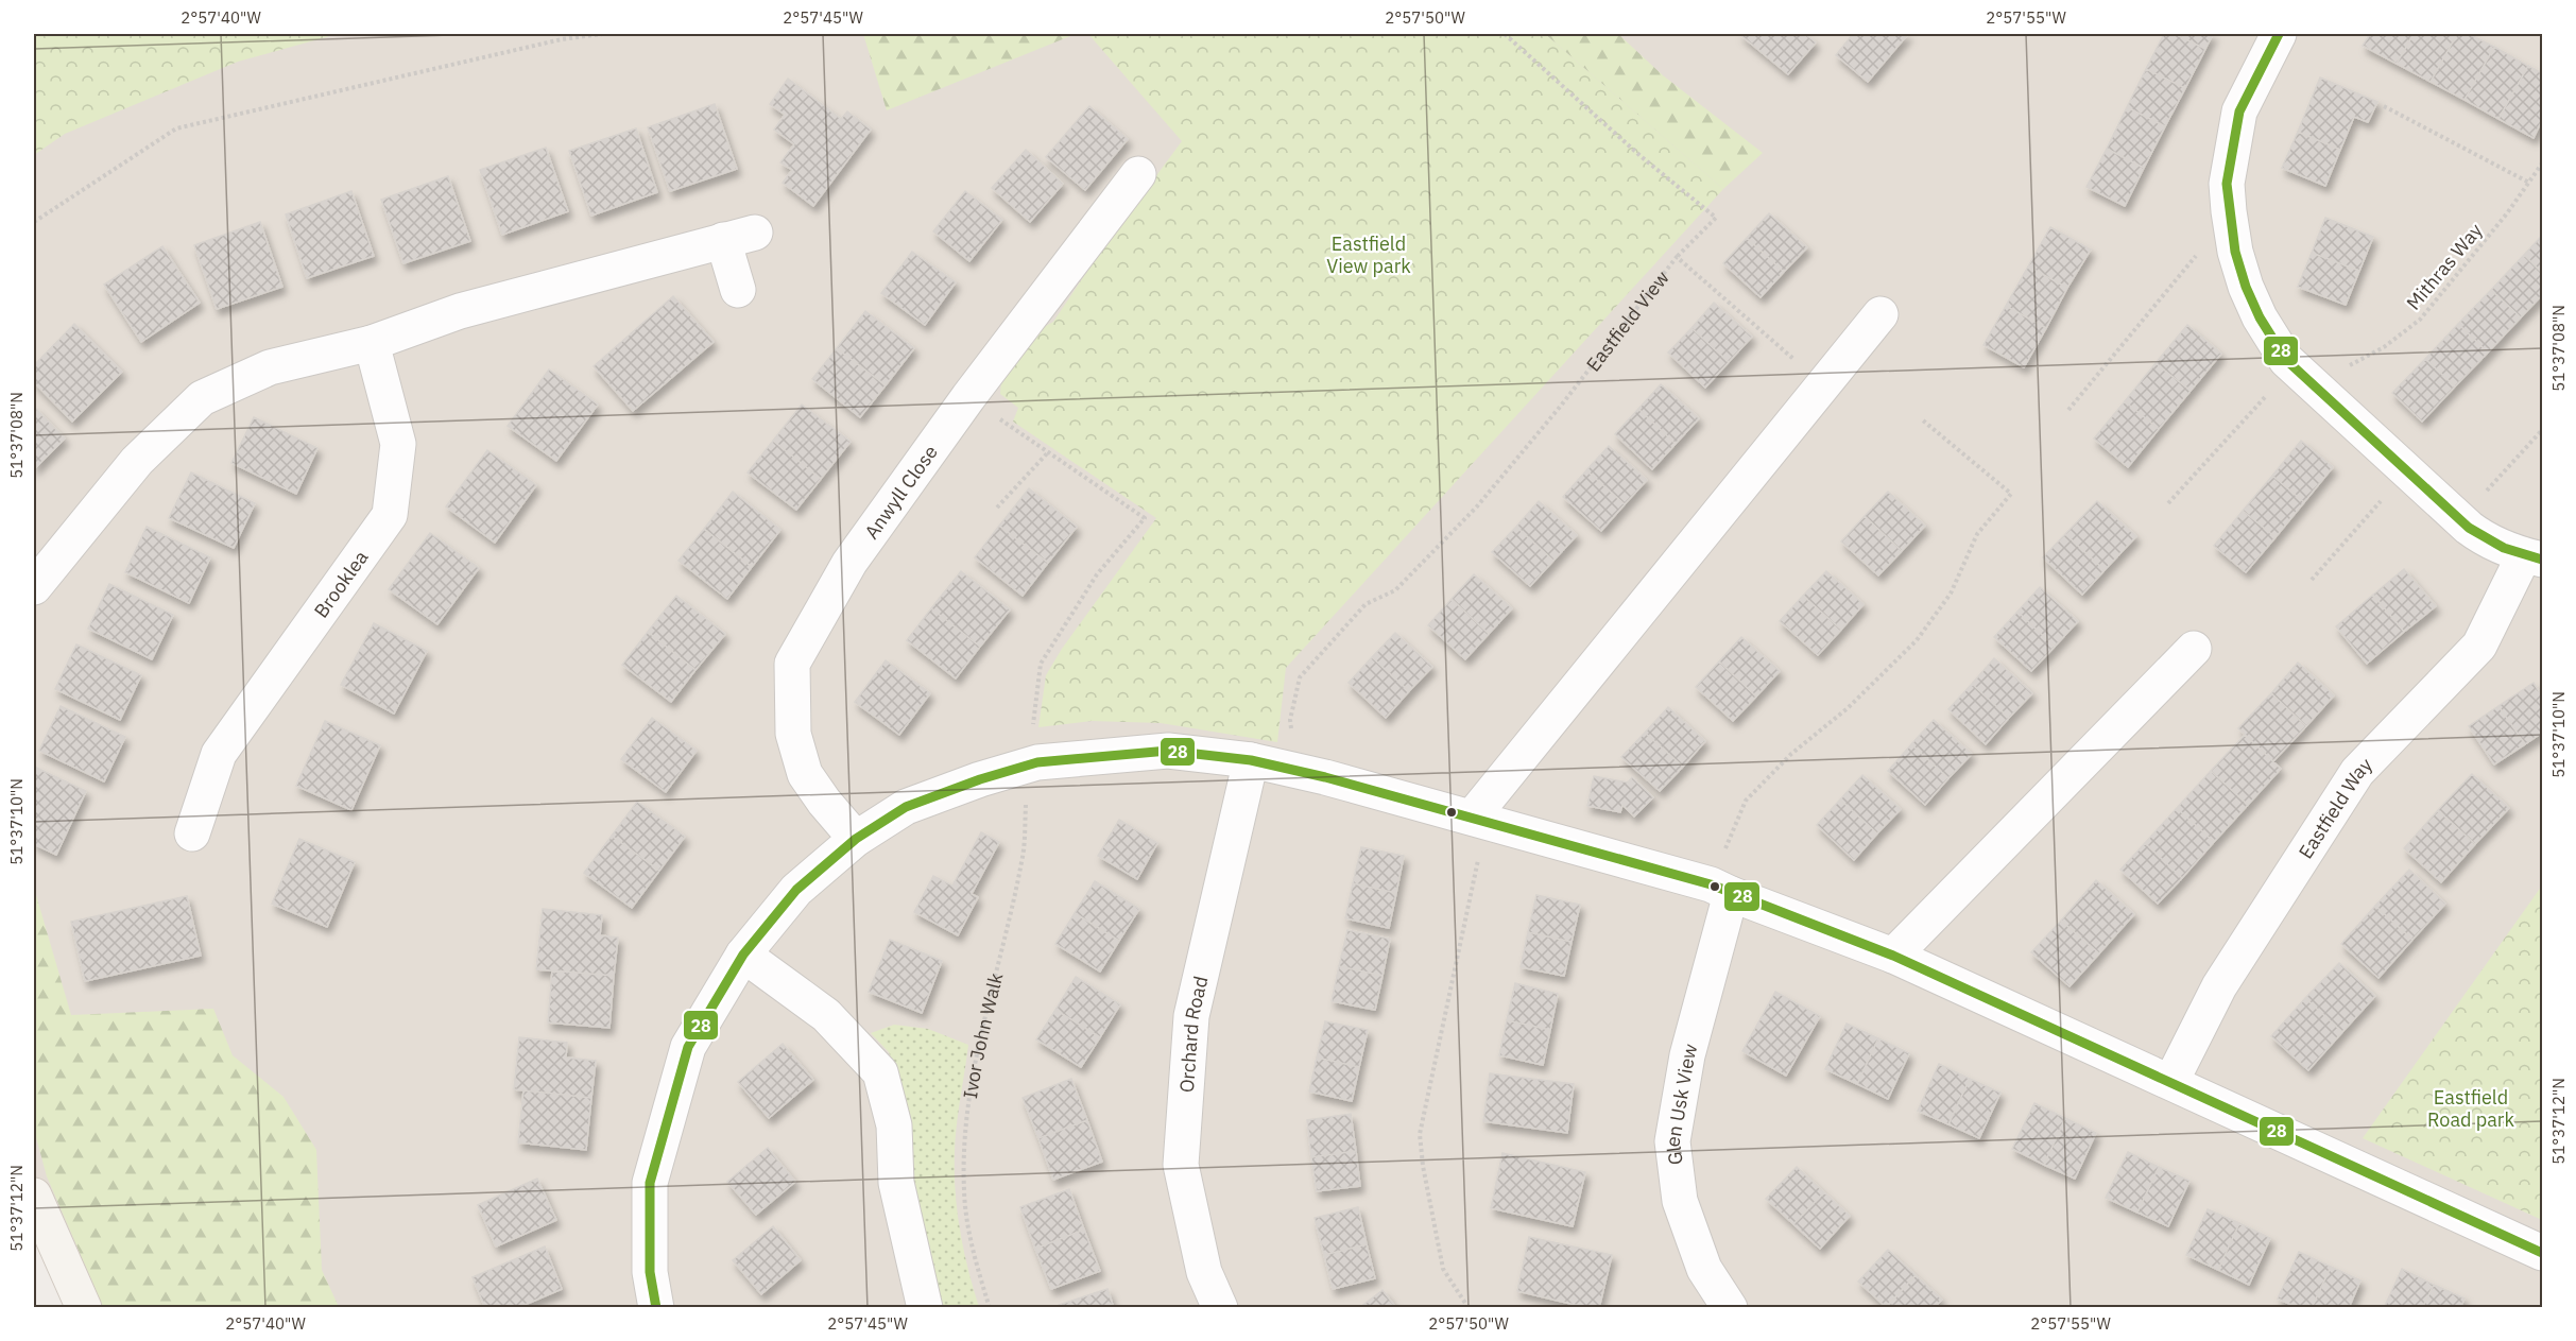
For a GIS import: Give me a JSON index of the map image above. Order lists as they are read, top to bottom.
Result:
{
  "streets": {
    "street": [
      "Anwyll Close",
      "Brooklea",
      "Eastfield Way",
      "Orchard Road",
      "Glen Usk View"
    ],
    "path": ["Mithras Way", "Eastfield View", "Ivor John Walk"]
  },
  "parks": ["Eastfield View park", "Eastfield Road park"],
  "lines": ["transit line 28"],
  "coordinates": [
    "2°57'40\"W",
    "2°57'45\"W",
    "2°57'50\"W",
    "2°57'55\"W",
    "51°37'08\"N",
    "51°37'10\"N",
    "51°37'12\"N"
  ]
}
